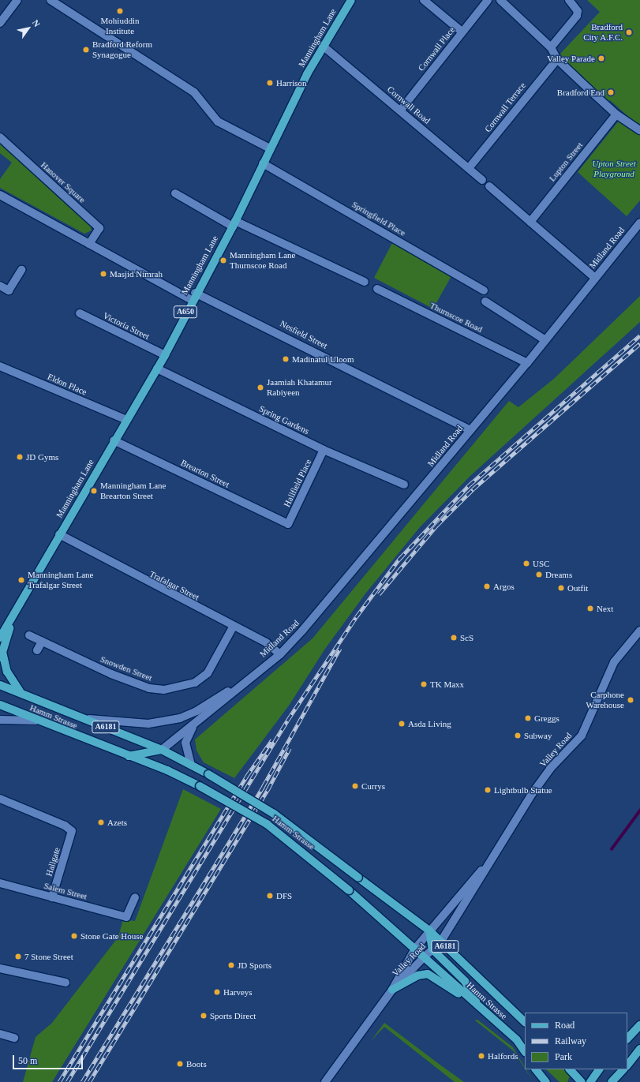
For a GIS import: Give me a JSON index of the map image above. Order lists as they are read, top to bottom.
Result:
{
  "streets": {
    "main road": [
      "Manningham Lane",
      "A650",
      "Hamm Strasse",
      "A6181"
    ],
    "street": [
      "Cornwall Place",
      "Cornwall Road",
      "Cornwall Terrace",
      "Lupton Street",
      "Hanover Square",
      "Springfield Place",
      "Midland Road",
      "Thurnscoe Road",
      "Victoria Street",
      "Nesfield Street",
      "Eldon Place",
      "Spring Gardens",
      "Brearton Street",
      "Hallfield Place",
      "Trafalgar Street",
      "Snowden Street",
      "Valley Road",
      "Hallgate",
      "Salem Street"
    ]
  },
  "crossings": [
    ["Manningham Lane", "Cornwall Road"],
    ["Manningham Lane", "Springfield Place"],
    ["Manningham Lane", "Victoria Street"],
    ["Manningham Lane", "Nesfield Street"],
    ["Manningham Lane", "Eldon Place"],
    ["Manningham Lane", "Spring Gardens"],
    ["Manningham Lane", "Brearton Street"],
    ["Manningham Lane", "Trafalgar Street"],
    ["Cornwall Place", "Cornwall Road"],
    ["Cornwall Road", "Cornwall Terrace"],
    ["Midland Road", "Thurnscoe Road"],
    ["Midland Road", "Nesfield Street"],
    ["Midland Road", "Trafalgar Street"],
    ["Midland Road", "Hamm Strasse"],
    ["Spring Gardens", "Hallfield Place"],
    ["Brearton Street", "Hallfield Place"],
    ["Trafalgar Street", "Snowden Street"],
    ["Hamm Strasse", "Valley Road"],
    ["Hallgate", "Salem Street"]
  ],
  "parks": ["Upton Street Playground"],
  "places": [
    "Mohiuddin Institute",
    "Bradford City A.F.C.",
    "Bradford Reform Synagogue",
    "Valley Parade",
    "Harrison",
    "Bradford End",
    "Manningham Lane Thurnscoe Road",
    "Masjid Nimrah",
    "Madinatul Uloom",
    "Jaamiah Khatamur Rabiyeen",
    "JD Gyms",
    "Manningham Lane Brearton Street",
    "USC",
    "Dreams",
    "Manningham Lane Trafalgar Street",
    "Argos",
    "Outfit",
    "Next",
    "ScS",
    "TK Maxx",
    "Carphone Warehouse",
    "Greggs",
    "Asda Living",
    "Subway",
    "Currys",
    "Lightbulb Statue",
    "Azets",
    "DFS",
    "Stone Gate House",
    "7 Stone Street",
    "JD Sports",
    "Harveys",
    "Sports Direct",
    "Halfords",
    "Boots"
  ],
  "legend": ["Road", "Railway", "Park"],
  "scale_bar": "50 m",
  "north": "top right"
}
